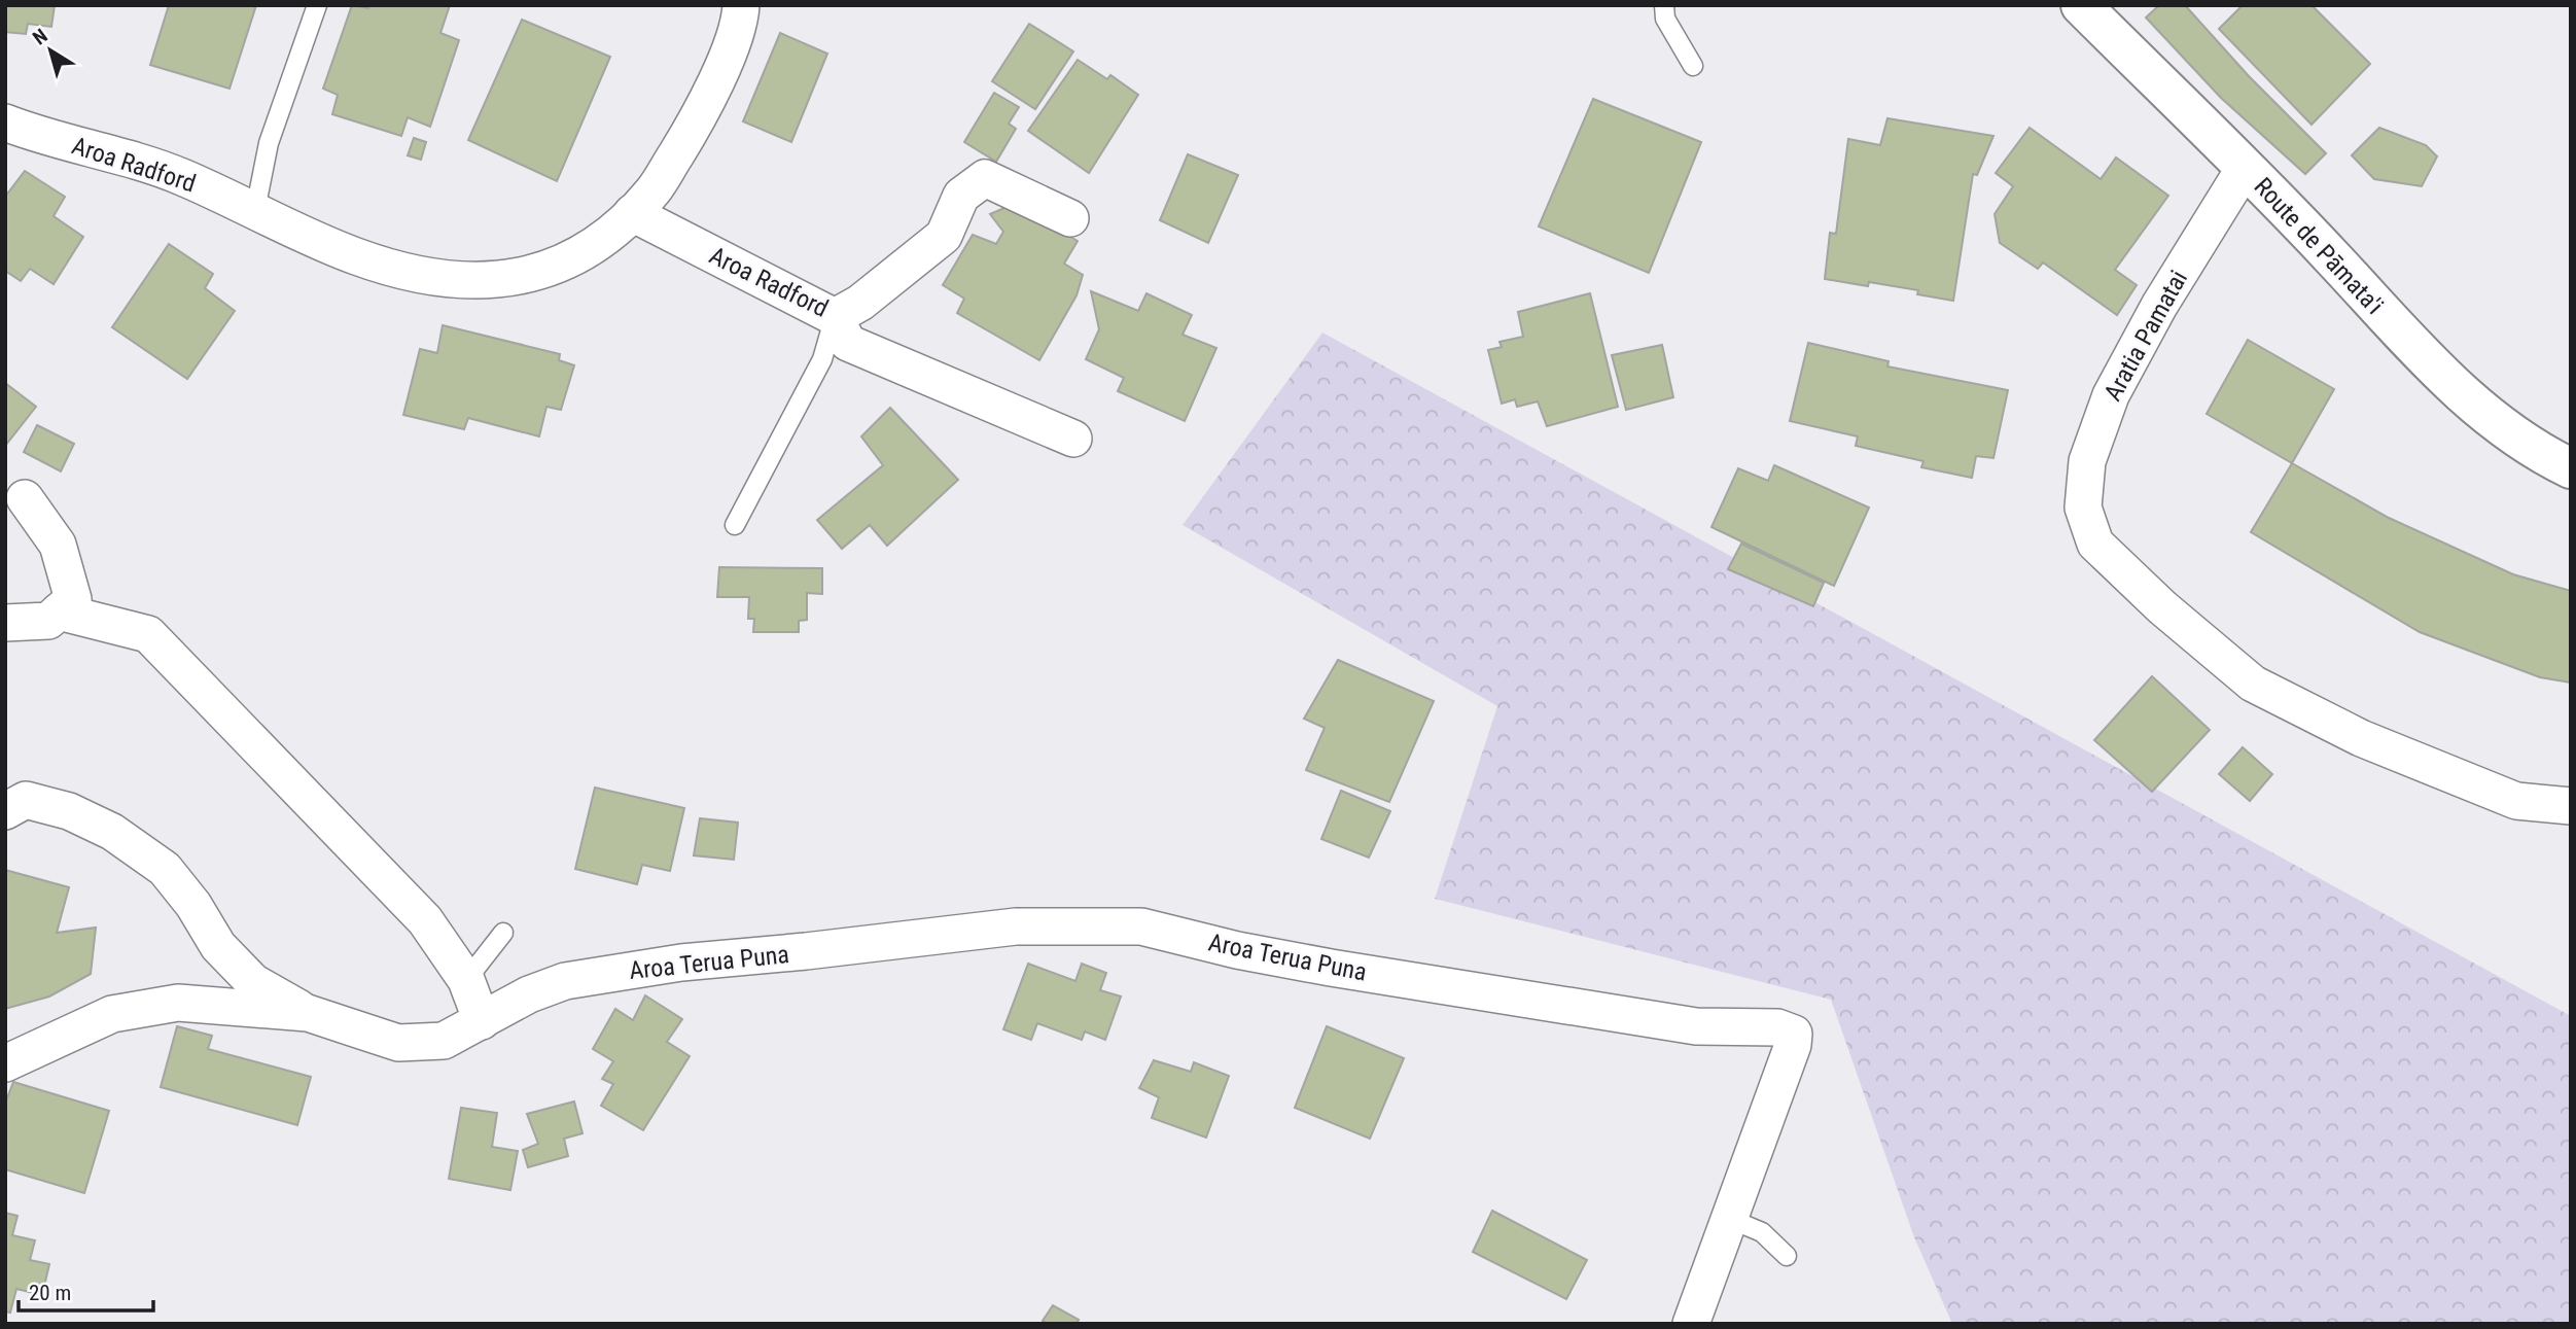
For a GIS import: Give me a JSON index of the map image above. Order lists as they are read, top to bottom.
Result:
{
  "streets": {
    "main road": ["Route de Pāmata'i"],
    "street": ["Aroa Radford", "Aratia Pamatai", "Aroa Terua Puna"]
  },
  "crossings": [
    ["Route de Pāmata'i", "Aratia Pamatai"]
  ],
  "scale_bar": "20 m",
  "north": "top left"
}
